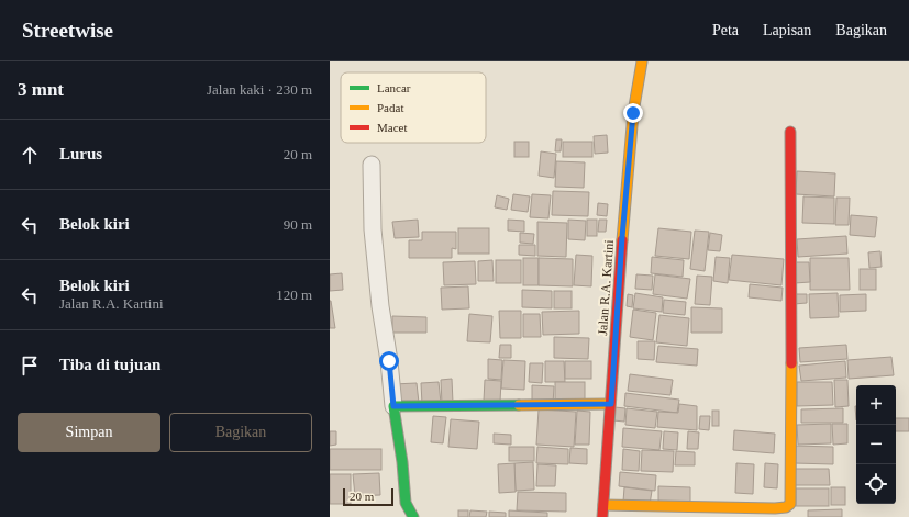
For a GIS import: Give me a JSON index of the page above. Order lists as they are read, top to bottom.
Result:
{
  "streets": {
    "street": ["Jalan R.A. Kartini"]
  },
  "legend": ["Lancar", "Padat", "Macet"],
  "scale_bar": "20 m",
  "page": {
    "header": "Streetwise",
    "nav": ["Peta", "Lapisan", "Bagikan"],
    "heading": ["3 mnt", "Jalan kaki · 230 m"],
    "list": [
      ["Lurus", "20 m"],
      ["Belok kiri", "90 m"],
      ["Belok kiri", "Jalan R.A. Kartini", "120 m"],
      "Tiba di tujuan"
    ],
    "map_buttons": ["+", "−"],
    "buttons": ["Simpan", "Bagikan"],
    "scale": "20 m"
  }
}
